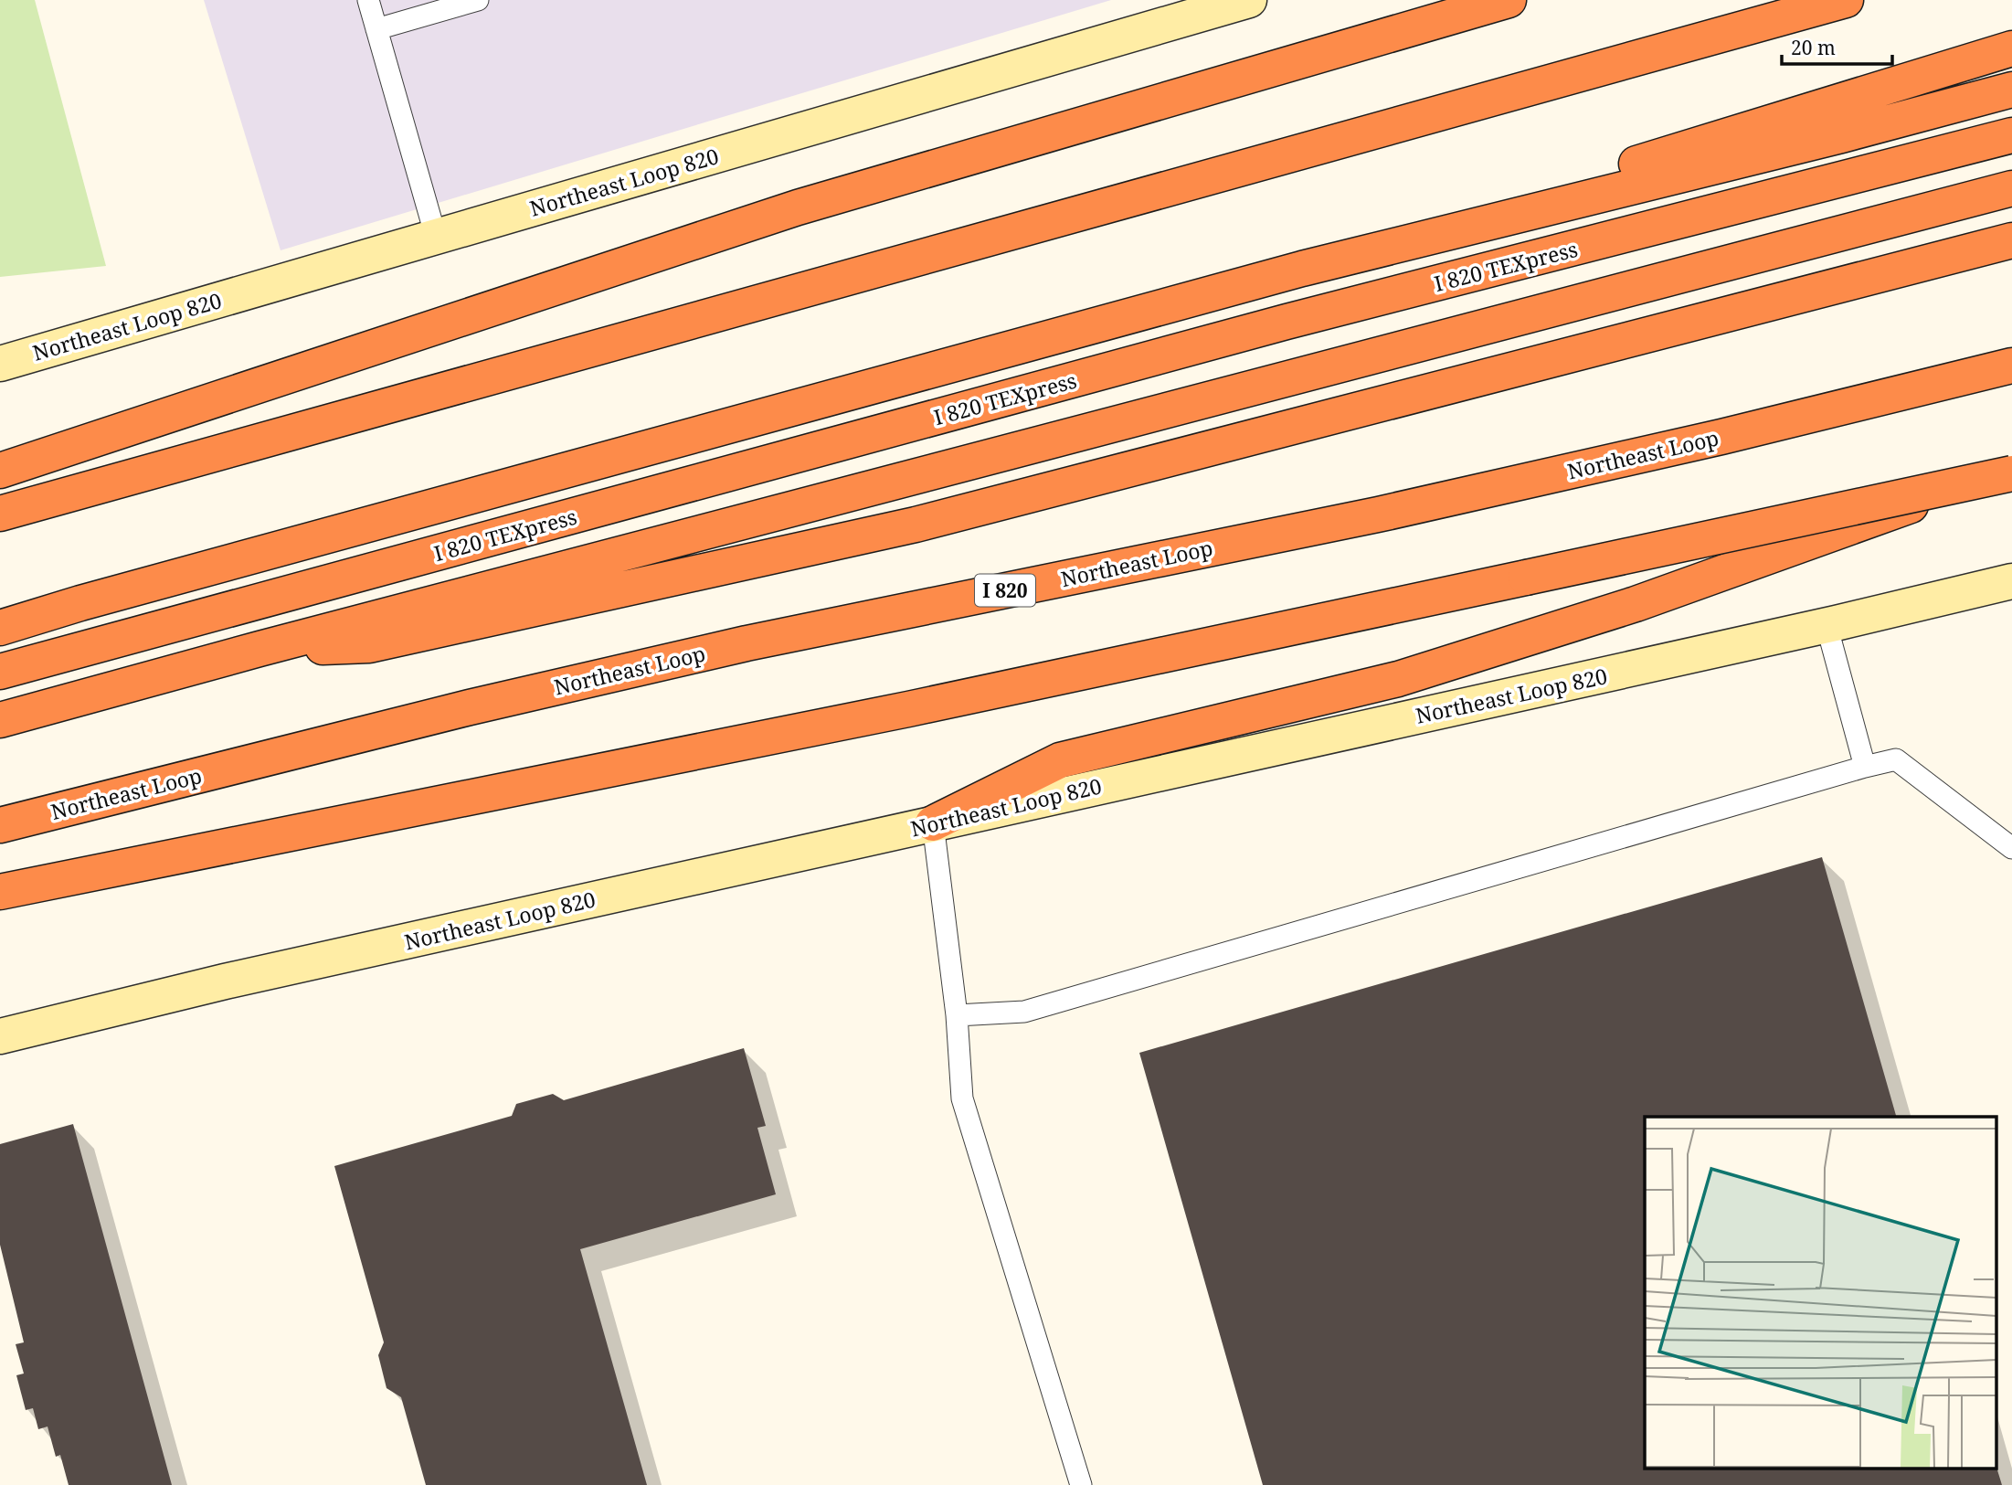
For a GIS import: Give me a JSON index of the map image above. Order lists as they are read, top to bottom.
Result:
{
  "streets": {
    "highway": ["I 820 TEXpress", "Northeast Loop", "I 820"],
    "main road": ["Northeast Loop 820"]
  },
  "scale_bar": "20 m"
}
